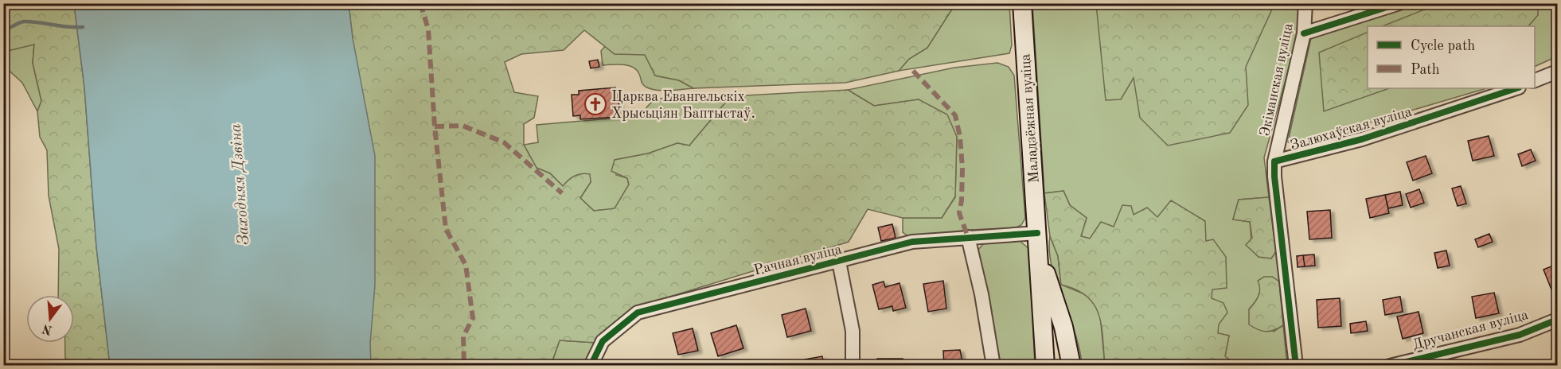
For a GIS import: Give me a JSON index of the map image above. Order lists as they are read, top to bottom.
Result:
{
  "streets": {
    "main road": ["Маладзёжная вуліца"],
    "street": [
      "Экіманская вуліца",
      "Залюхаўская вуліца",
      "Рачная вуліца",
      "Дручанская вуліца"
    ]
  },
  "crossings": [
    ["Экіманская вуліца", "Залюхаўская вуліца"],
    ["Маладзёжная вуліца", "Рачная вуліца"]
  ],
  "water": ["Заходняя Дзвіна"],
  "places": {
    "church": ["Царква Евангельскіх Хрысьціян Баптыстаў."]
  },
  "legend": ["Cycle path", "Path"],
  "north": "bottom"
}
